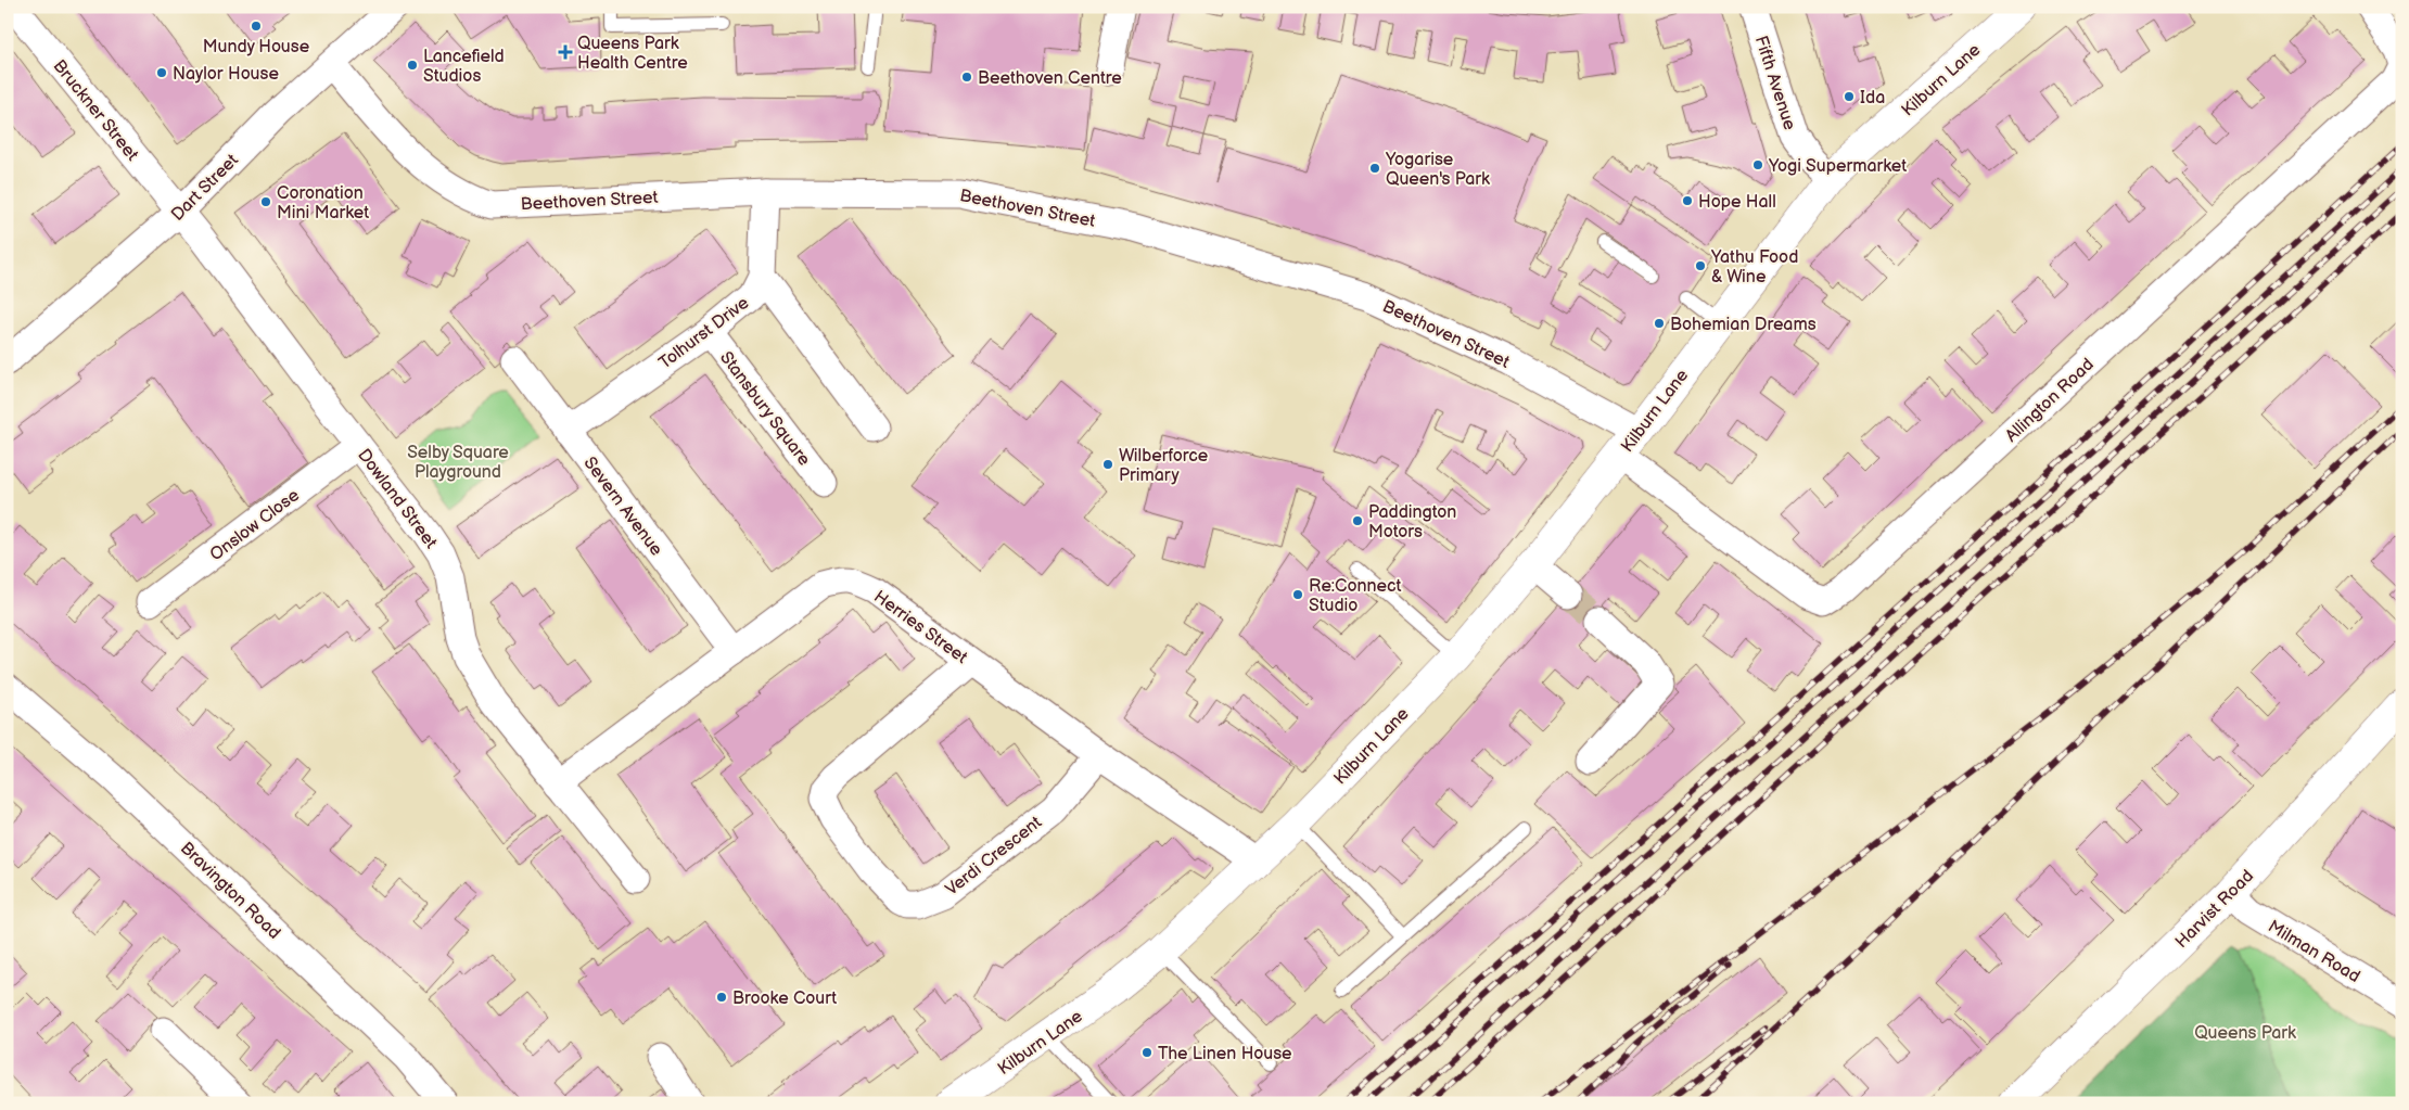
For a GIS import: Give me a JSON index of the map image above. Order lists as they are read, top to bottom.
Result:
{
  "streets": {
    "main road": ["Kilburn Lane", "Harvist Road"],
    "street": [
      "Fifth Avenue",
      "Bruckner Street",
      "Dart Street",
      "Beethoven Street",
      "Tolhurst Drive",
      "Allington Road",
      "Stansbury Square",
      "Dowland Street",
      "Severn Avenue",
      "Onslow Close",
      "Herries Street",
      "Verdi Crescent",
      "Bravington Road",
      "Milman Road"
    ]
  },
  "crossings": [
    ["Kilburn Lane", "Fifth Avenue"],
    ["Kilburn Lane", "Beethoven Street"],
    ["Kilburn Lane", "Allington Road"],
    ["Kilburn Lane", "Herries Street"],
    ["Bruckner Street", "Dart Street"],
    ["Bruckner Street", "Dowland Street"],
    ["Dart Street", "Beethoven Street"],
    ["Dart Street", "Dowland Street"],
    ["Beethoven Street", "Tolhurst Drive"],
    ["Tolhurst Drive", "Stansbury Square"],
    ["Tolhurst Drive", "Severn Avenue"],
    ["Dowland Street", "Onslow Close"],
    ["Dowland Street", "Herries Street"],
    ["Severn Avenue", "Herries Street"],
    ["Herries Street", "Verdi Crescent"],
    ["Harvist Road", "Milman Road"]
  ],
  "parks": ["Selby Square Playground", "Queens Park"],
  "places": {
    "other": [
      "Mundy House",
      "Lancefield Studios",
      "Naylor House",
      "Beethoven Centre",
      "Ida",
      "Yogi Supermarket",
      "Yogarise Queen's Park",
      "Hope Hall",
      "Coronation Mini Market",
      "Yathu Food & Wine",
      "Bohemian Dreams",
      "Wilberforce Primary",
      "Paddington Motors",
      "Re:Connect Studio",
      "Brooke Court",
      "The Linen House"
    ],
    "health": ["Queens Park Health Centre"]
  }
}
